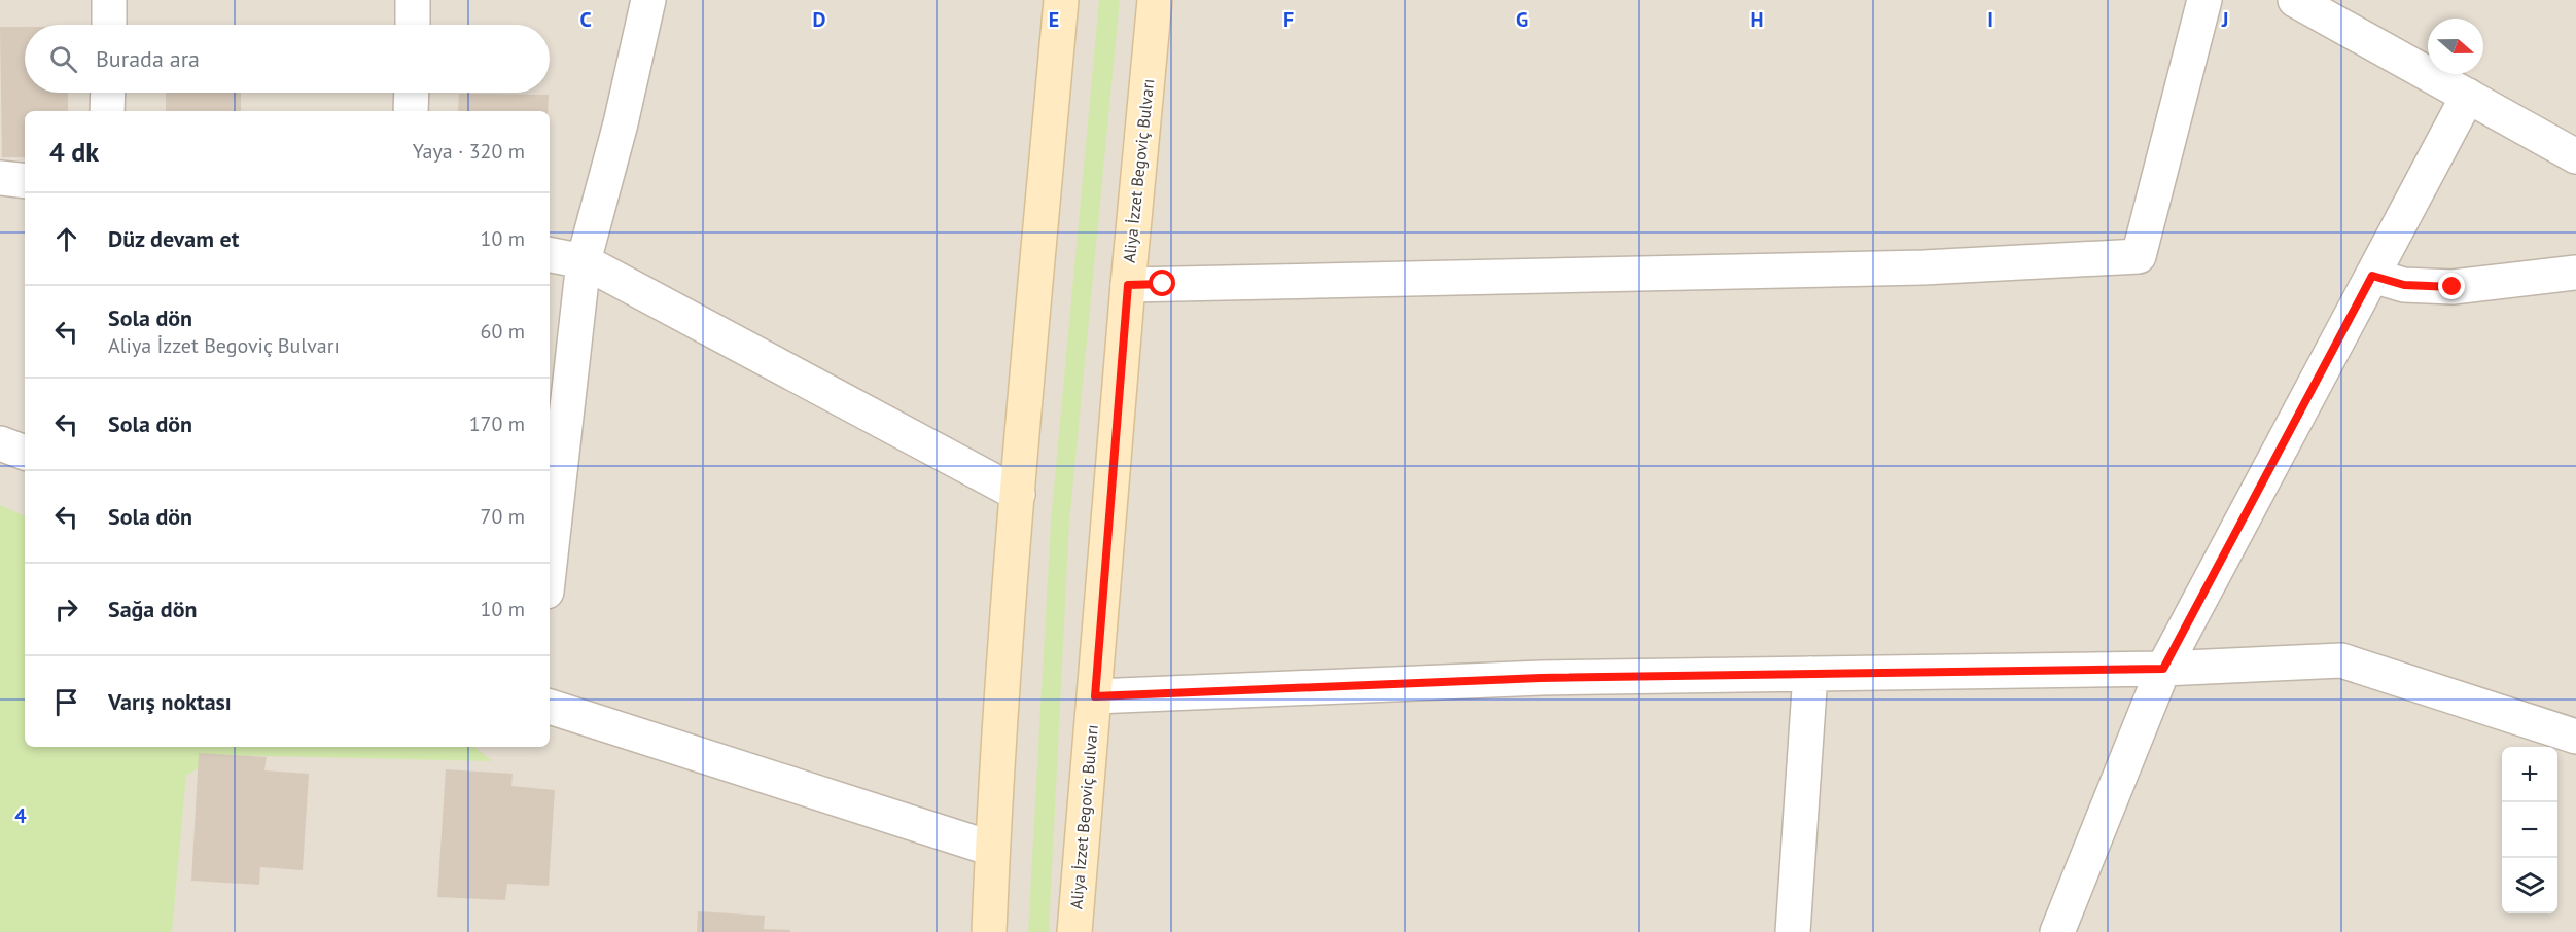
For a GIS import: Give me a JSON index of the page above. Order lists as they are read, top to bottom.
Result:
{
  "streets": {
    "main road": ["Aliya İzzet Begoviç Bulvarı"]
  },
  "north": "right",
  "page": {
    "search": "Burada ara",
    "heading": ["4 dk", "Yaya · 320 m"],
    "list": [
      ["Düz devam et", "10 m"],
      ["Sola dön", "Aliya İzzet Begoviç Bulvarı", "60 m"],
      ["Sola dön", "170 m"],
      ["Sola dön", "70 m"],
      ["Sağa dön", "10 m"],
      "Varış noktası"
    ],
    "map_buttons": ["+", "−"]
  },
  "grid": {
    "columns": [
      "C",
      "D",
      "E",
      "F",
      "G",
      "H",
      "I",
      "J"
    ],
    "rows": ["4"]
  }
}
